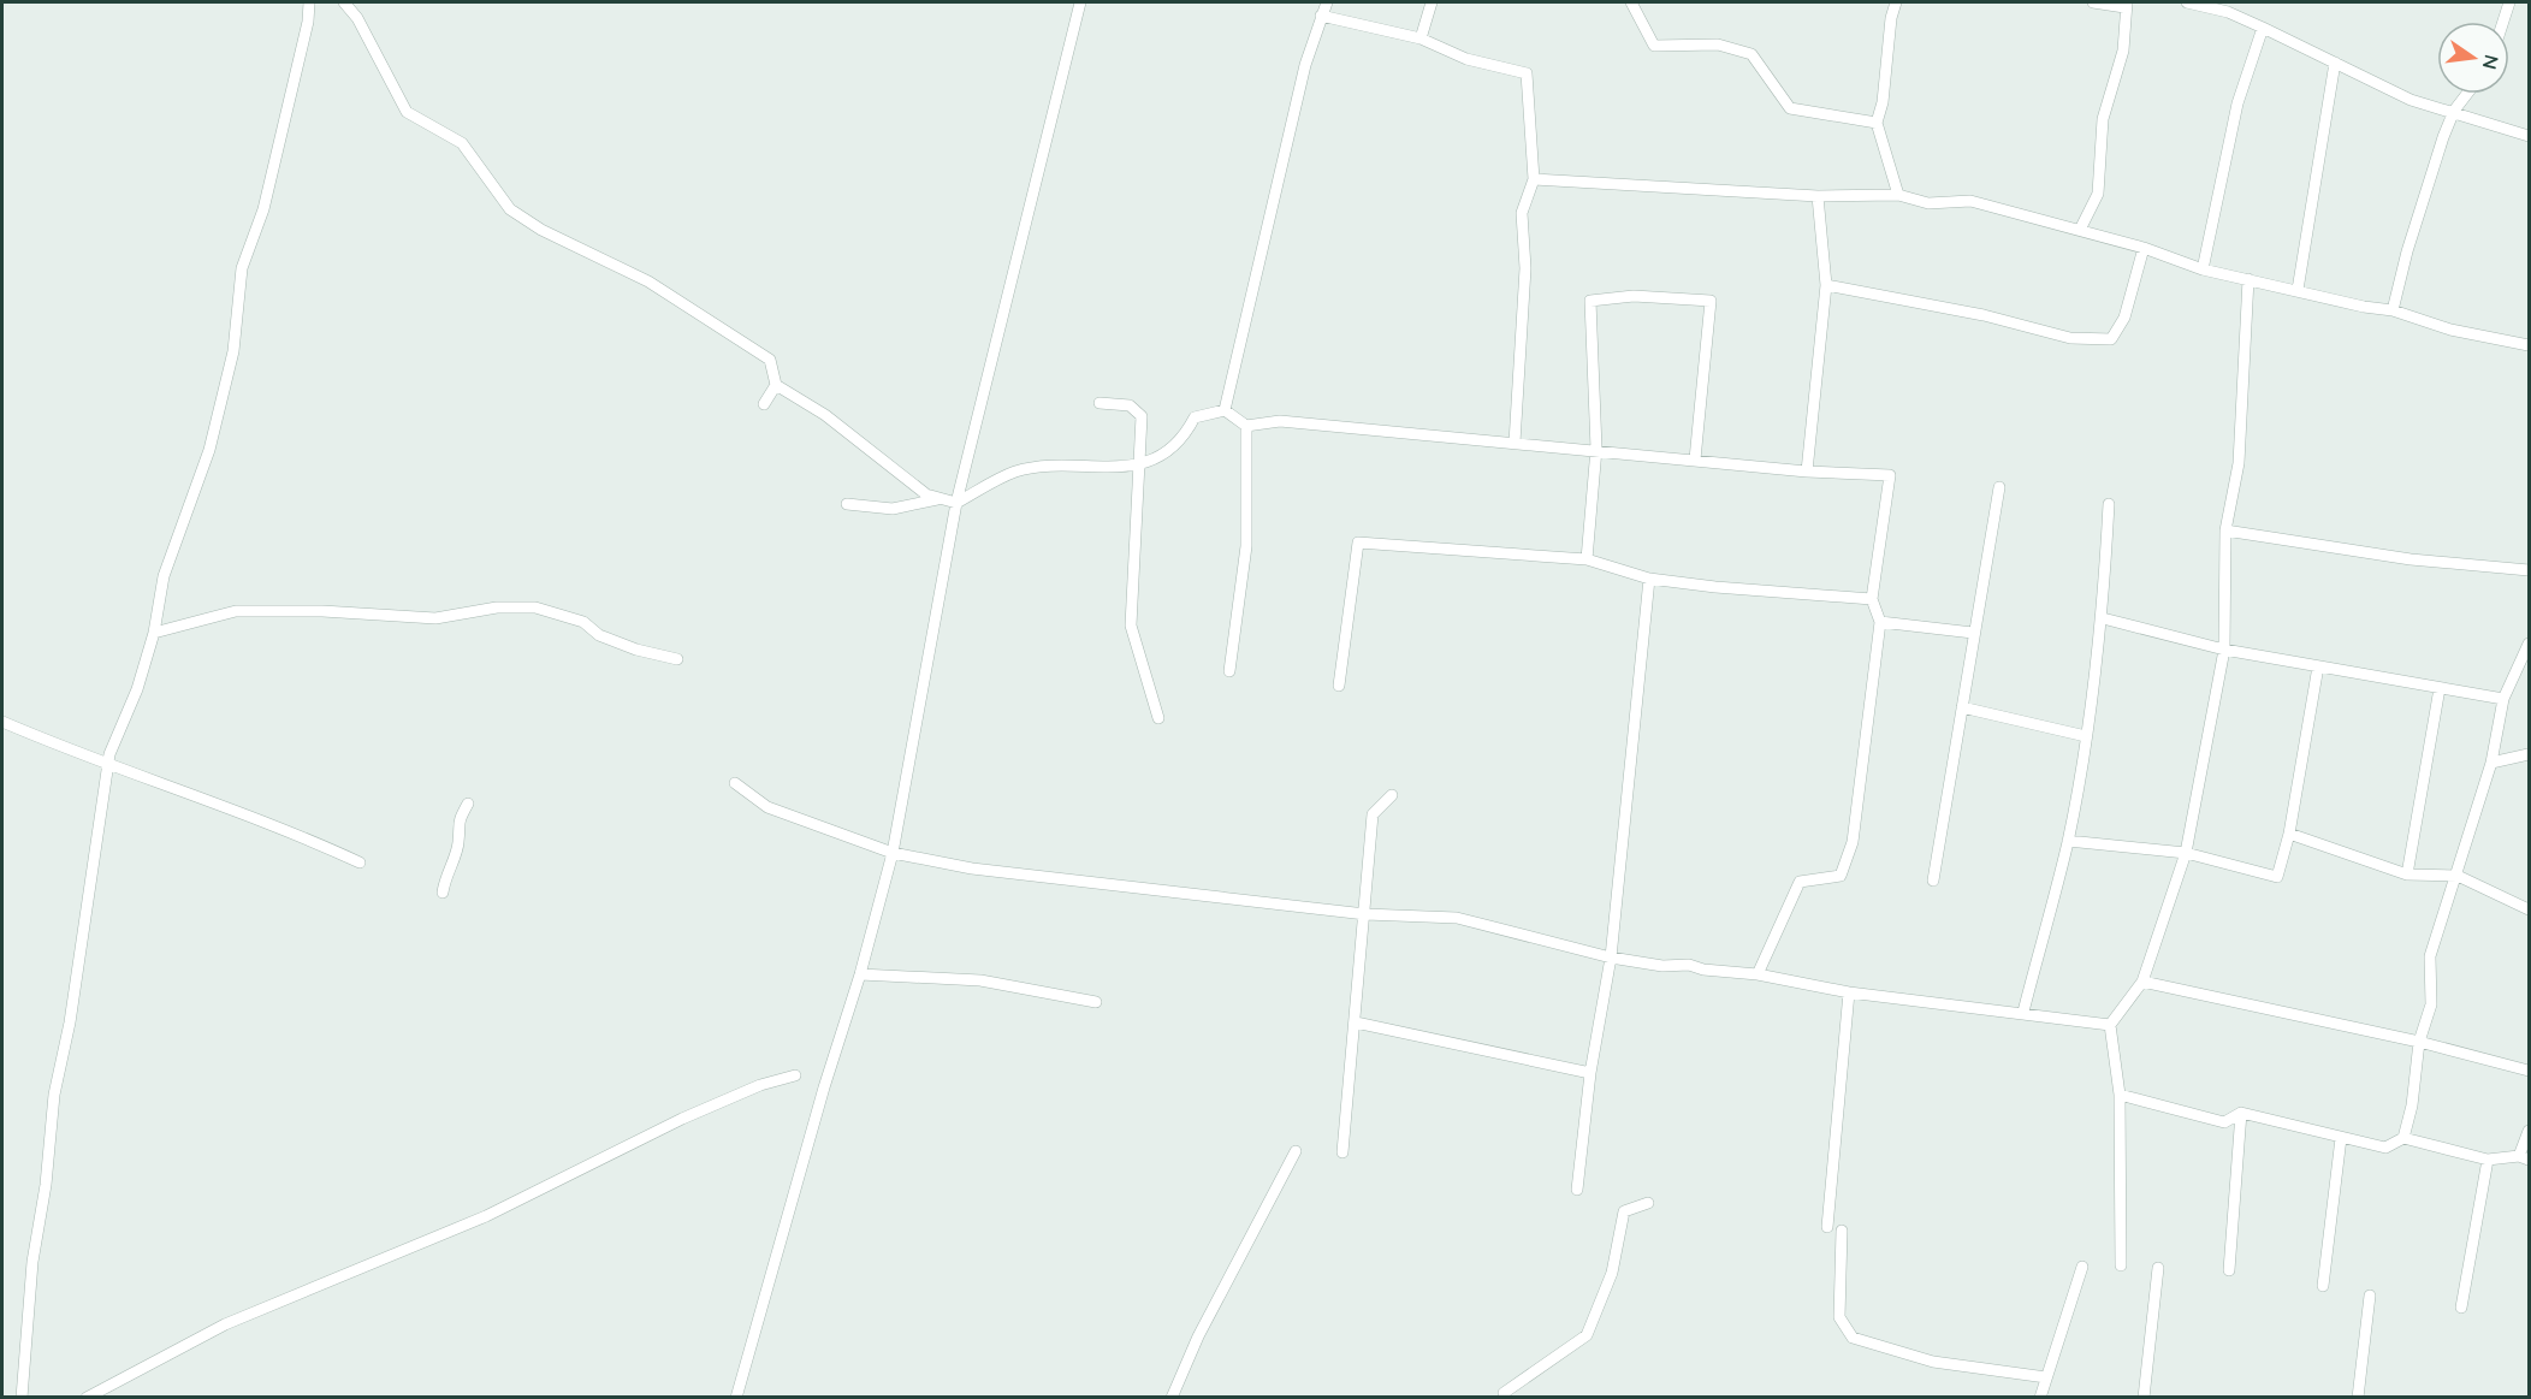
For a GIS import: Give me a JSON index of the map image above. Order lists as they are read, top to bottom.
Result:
{
  "north": "right"
}
